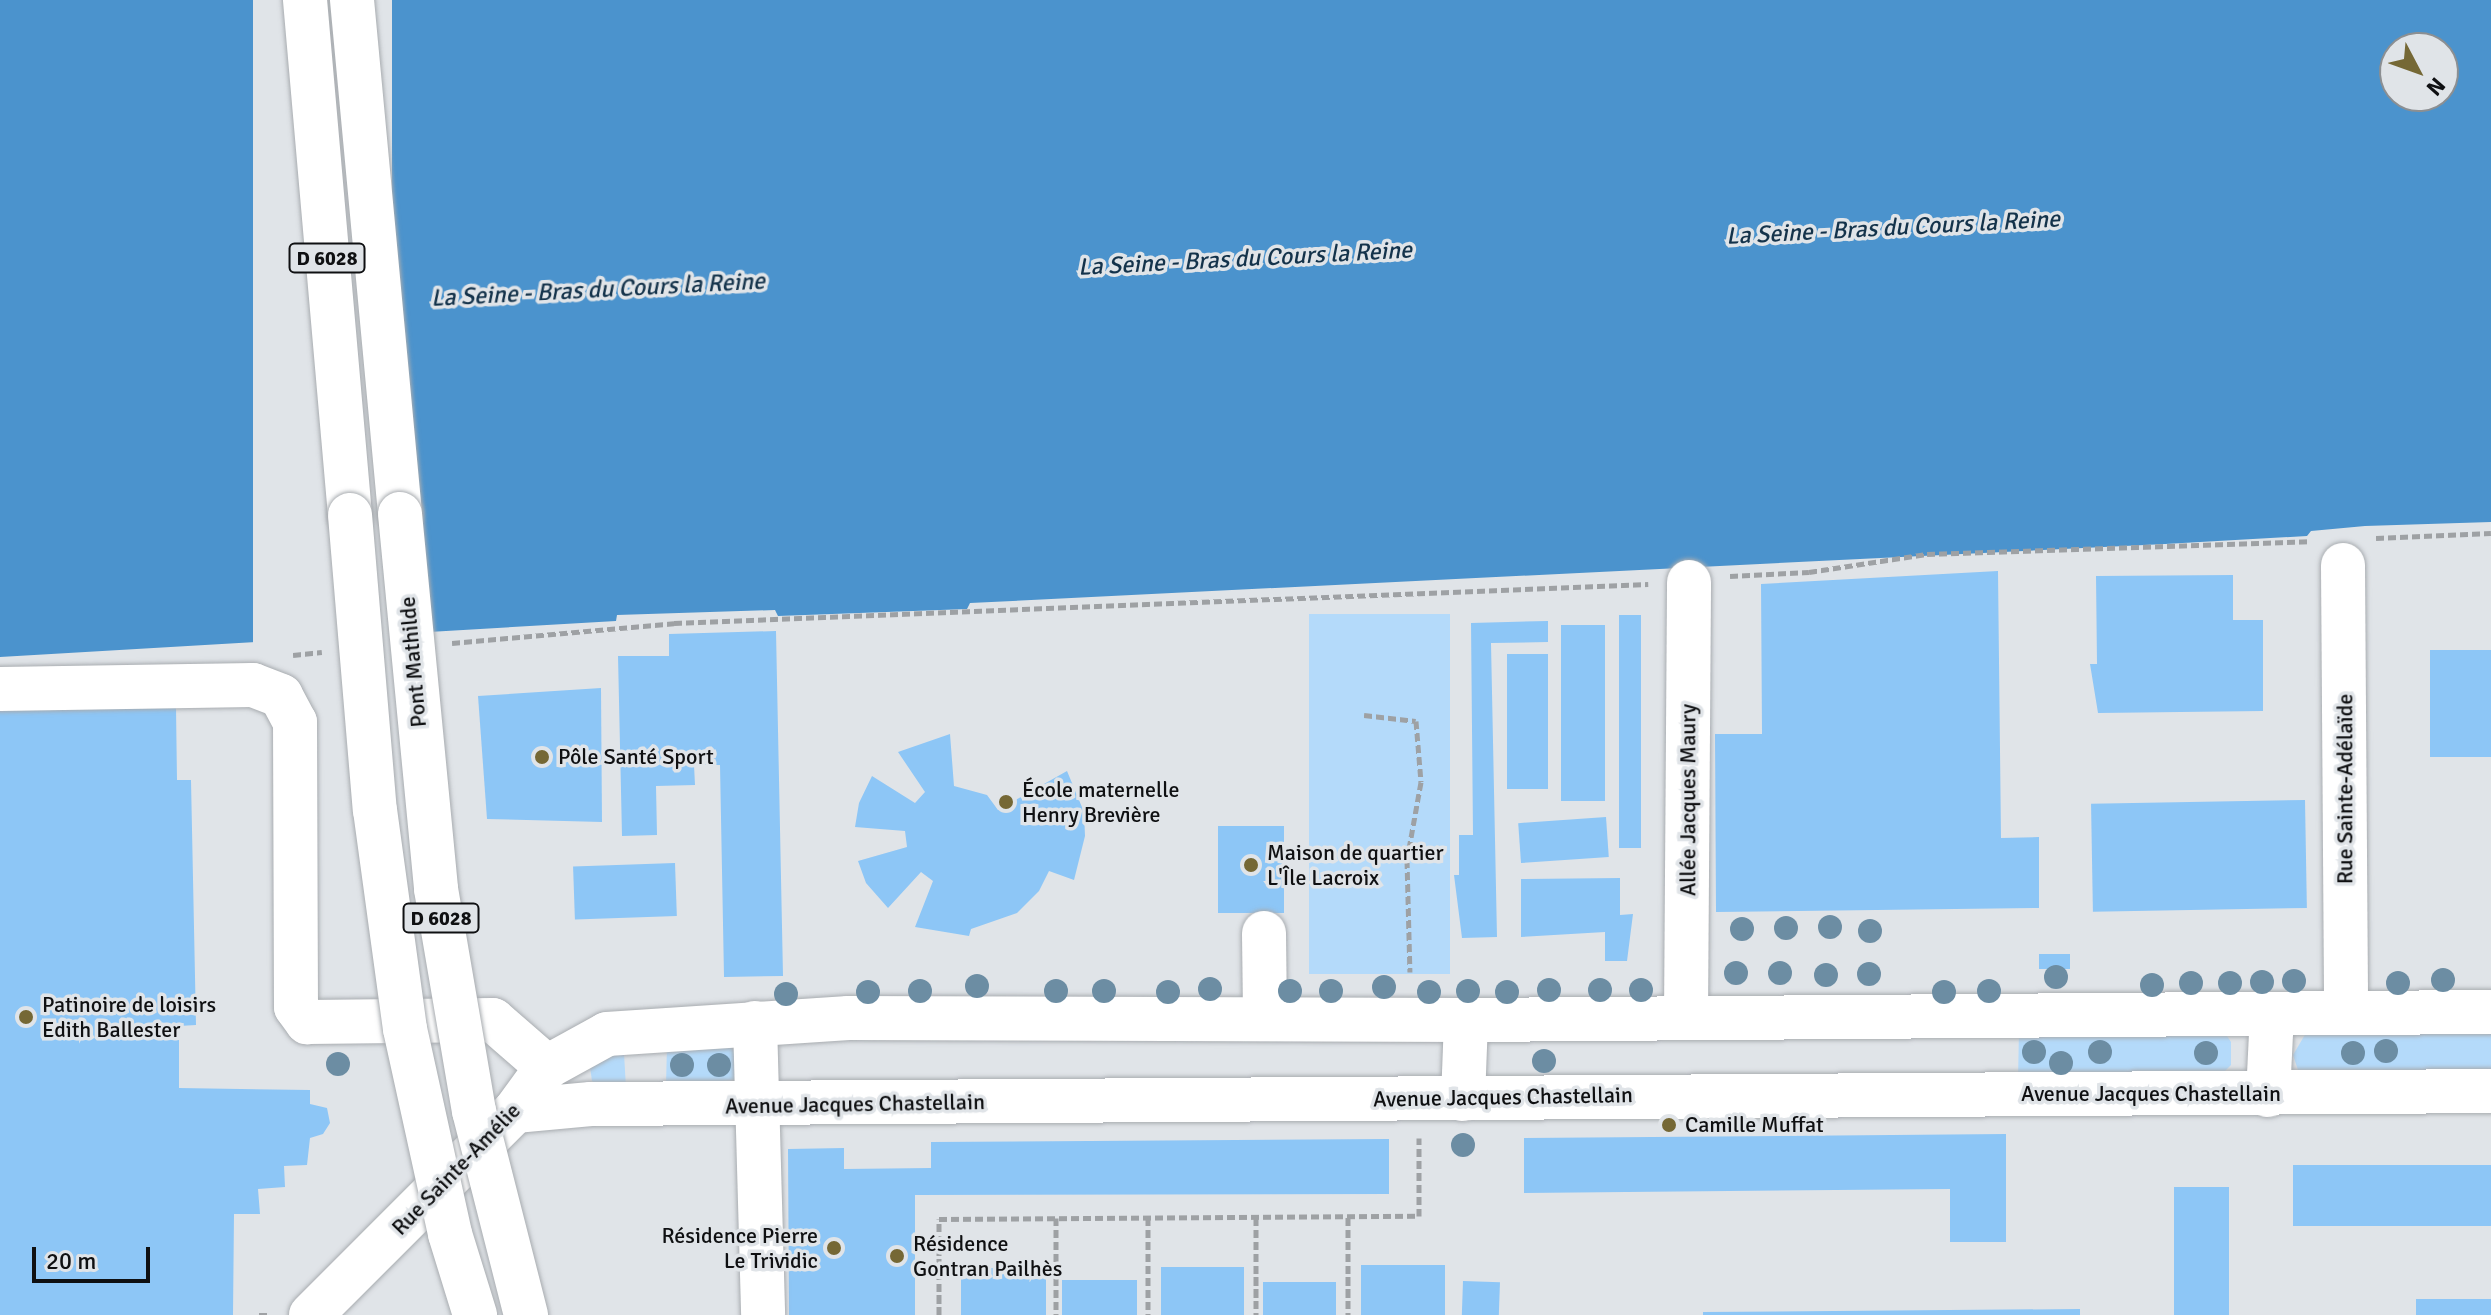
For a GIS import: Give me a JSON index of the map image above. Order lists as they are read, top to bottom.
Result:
{
  "streets": {
    "street": [
      "D 6028",
      "Pont Mathilde",
      "Rue Sainte-Adélaïde",
      "Allée Jacques Maury",
      "Avenue Jacques Chastellain",
      "Rue Sainte-Amélie"
    ]
  },
  "crossings": [
    ["Avenue Jacques Chastellain", "Rue Sainte-Amélie"]
  ],
  "water": ["La Seine - Bras du Cours la Reine"],
  "places": [
    "Pôle Santé Sport",
    "École maternelle Henry Brevière",
    "Maison de quartier L'Île Lacroix",
    "Patinoire de loisirs Edith Ballester",
    "Camille Muffat",
    "Résidence Pierre Le Trividic",
    "Résidence Gontran Pailhès"
  ],
  "scale_bar": "20 m",
  "north": "bottom right"
}
